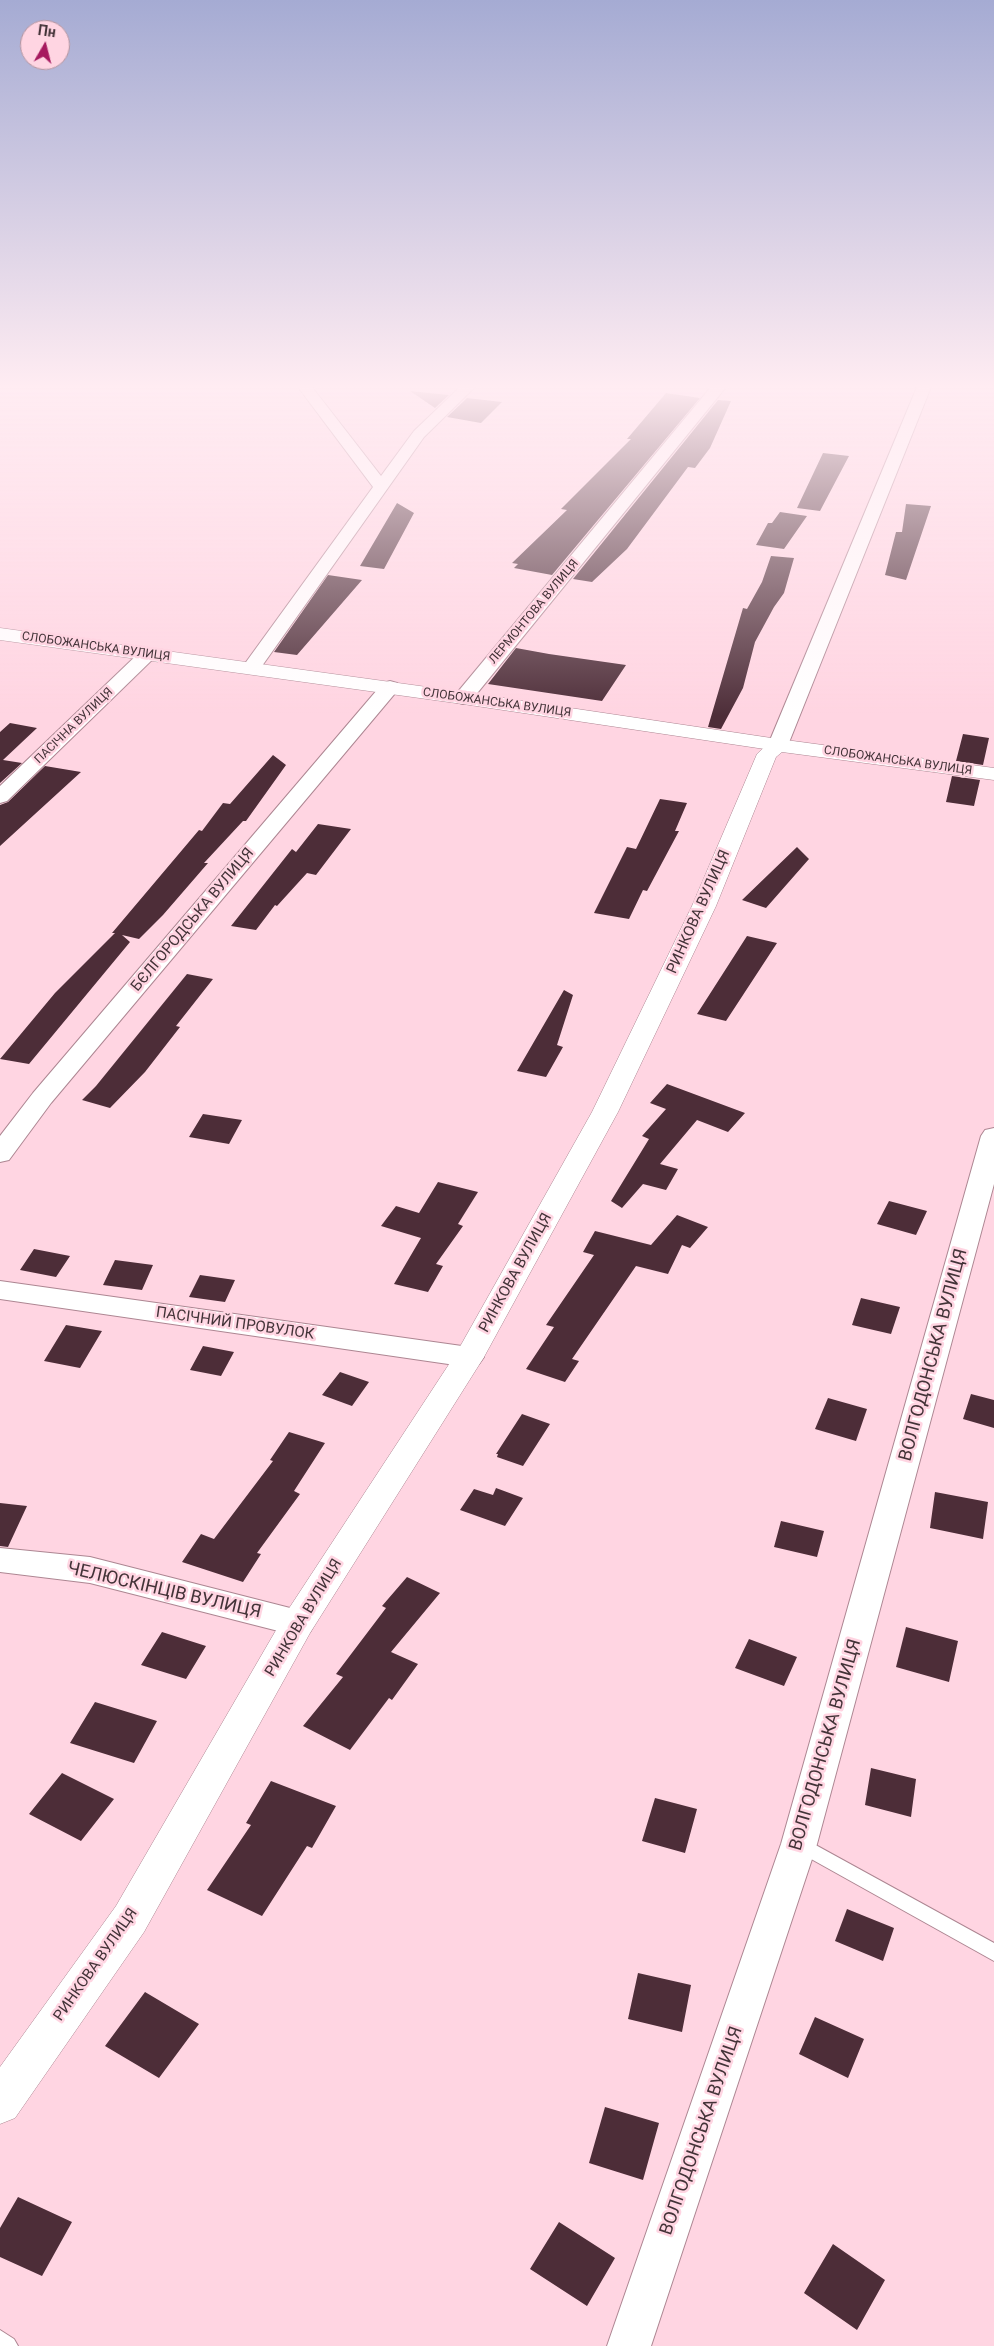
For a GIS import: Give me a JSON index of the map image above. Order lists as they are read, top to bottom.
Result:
{
  "streets": {
    "main road": ["СЛОБОЖАНСЬКА ВУЛИЦЯ", "РИНКОВА ВУЛИЦЯ"],
    "street": [
      "ЛЕРМОНТОВА ВУЛИЦЯ",
      "ПАСІЧНА ВУЛИЦЯ",
      "БЄЛГОРОДСЬКА ВУЛИЦЯ",
      "ПАСІЧНИЙ ПРОВУЛОК",
      "ВОЛГОДОНСЬКА ВУЛИЦЯ",
      "ЧЕЛЮСКІНЦІВ ВУЛИЦЯ"
    ]
  },
  "crossings": [
    ["ЛЕРМОНТОВА ВУЛИЦЯ", "СЛОБОЖАНСЬКА ВУЛИЦЯ"],
    ["СЛОБОЖАНСЬКА ВУЛИЦЯ", "ПАСІЧНА ВУЛИЦЯ"],
    ["СЛОБОЖАНСЬКА ВУЛИЦЯ", "РИНКОВА ВУЛИЦЯ"],
    ["СЛОБОЖАНСЬКА ВУЛИЦЯ", "БЄЛГОРОДСЬКА ВУЛИЦЯ"],
    ["РИНКОВА ВУЛИЦЯ", "ПАСІЧНИЙ ПРОВУЛОК"],
    ["РИНКОВА ВУЛИЦЯ", "ЧЕЛЮСКІНЦІВ ВУЛИЦЯ"]
  ],
  "north": "top"
}
